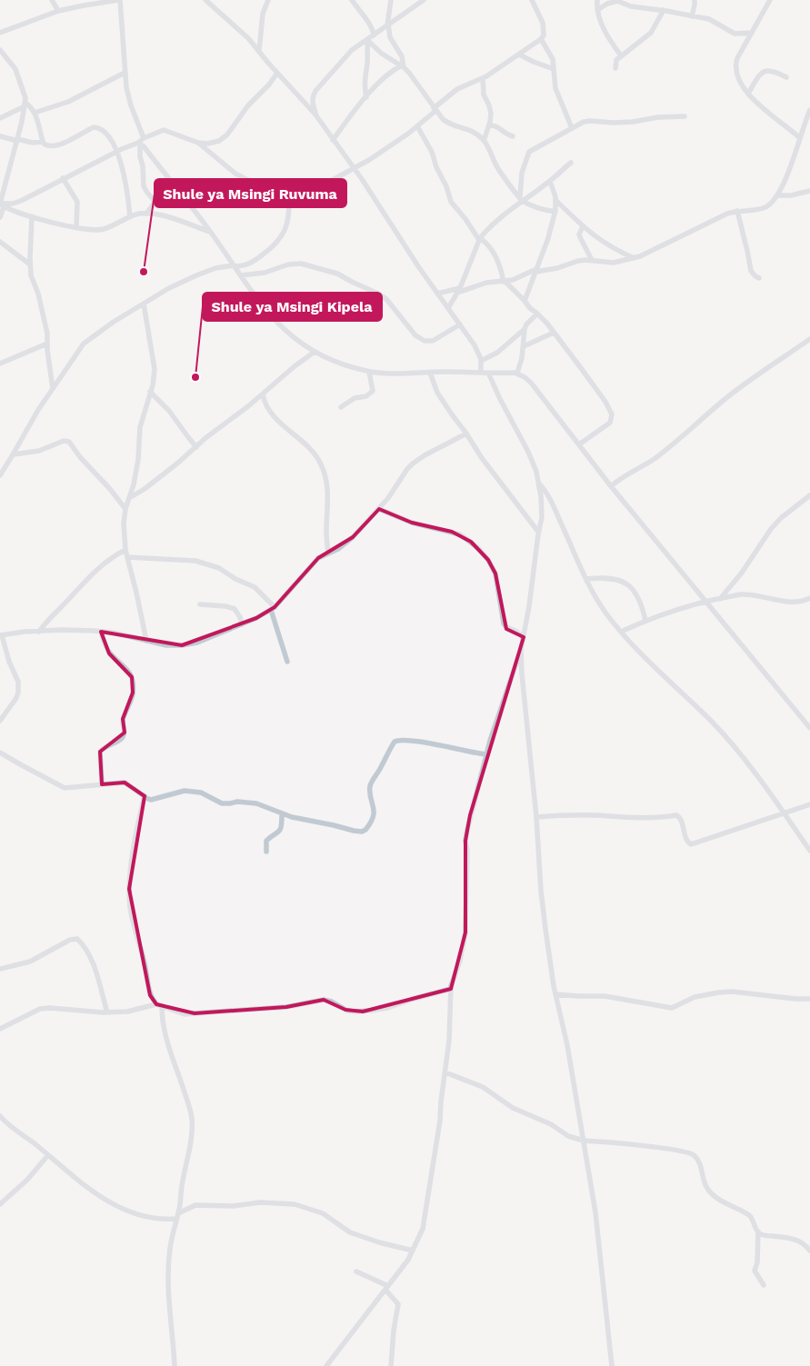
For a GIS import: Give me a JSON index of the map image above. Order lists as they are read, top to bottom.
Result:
{
  "places": ["Shule ya Msingi Ruvuma", "Shule ya Msingi Kipela"]
}
